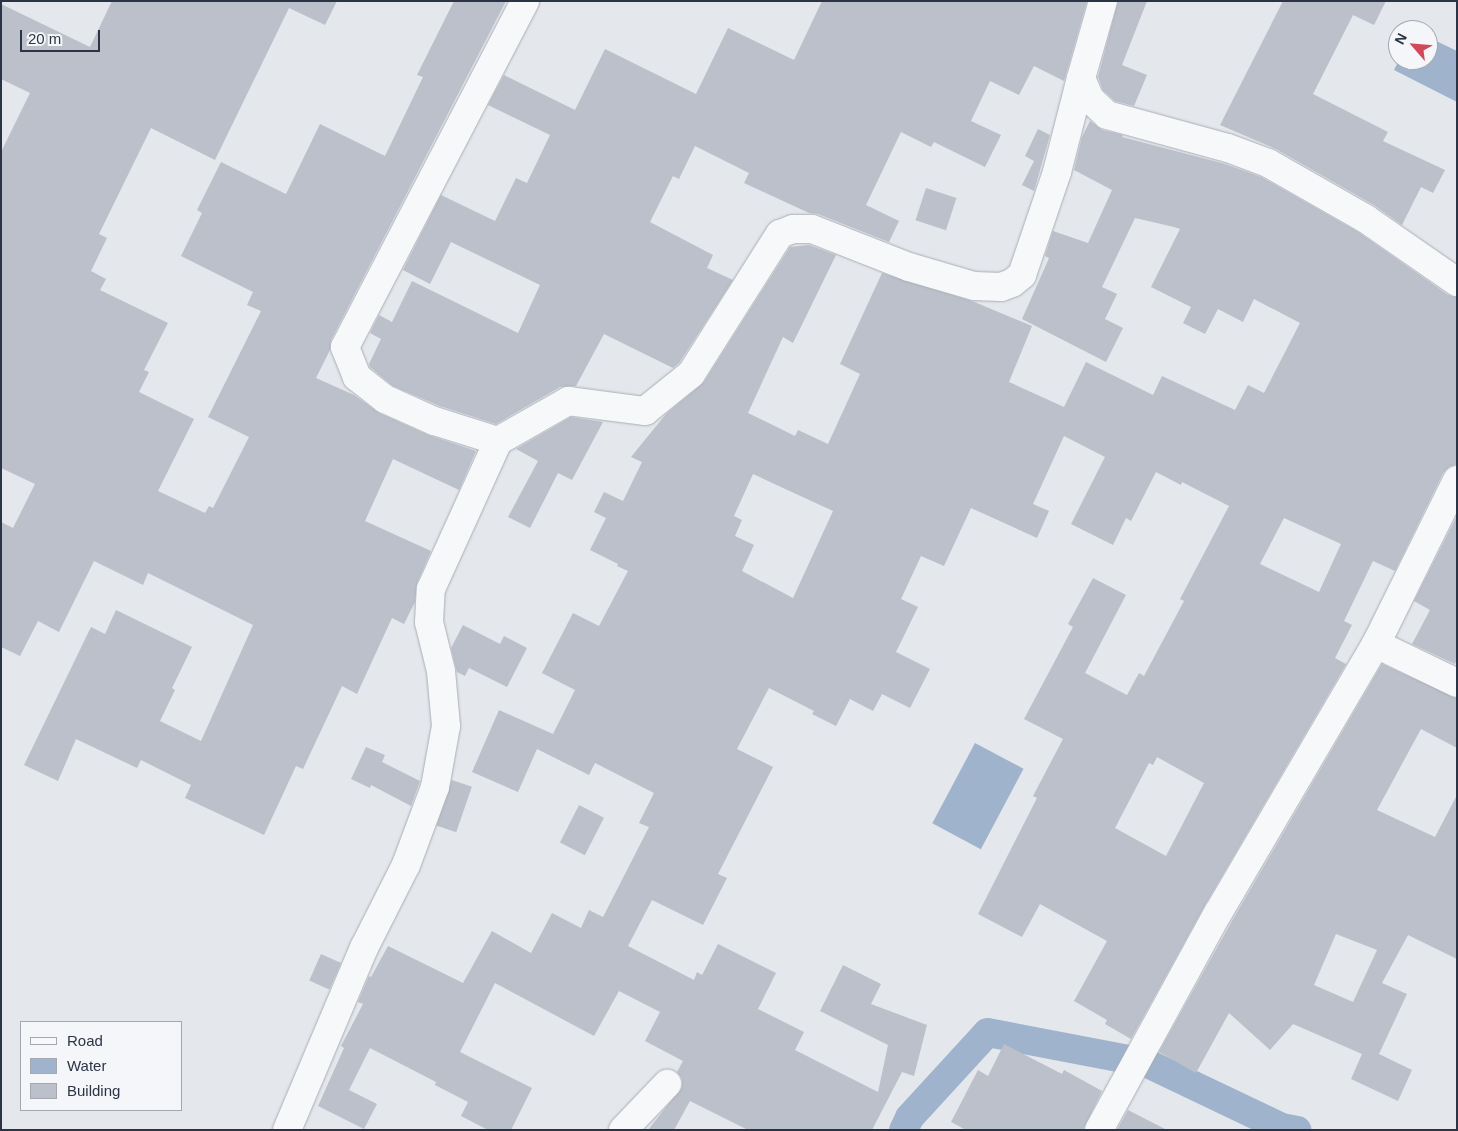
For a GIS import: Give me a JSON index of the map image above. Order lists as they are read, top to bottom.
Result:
{
  "legend": ["Road", "Water", "Building"],
  "scale_bar": "20 m",
  "north": "top left"
}
